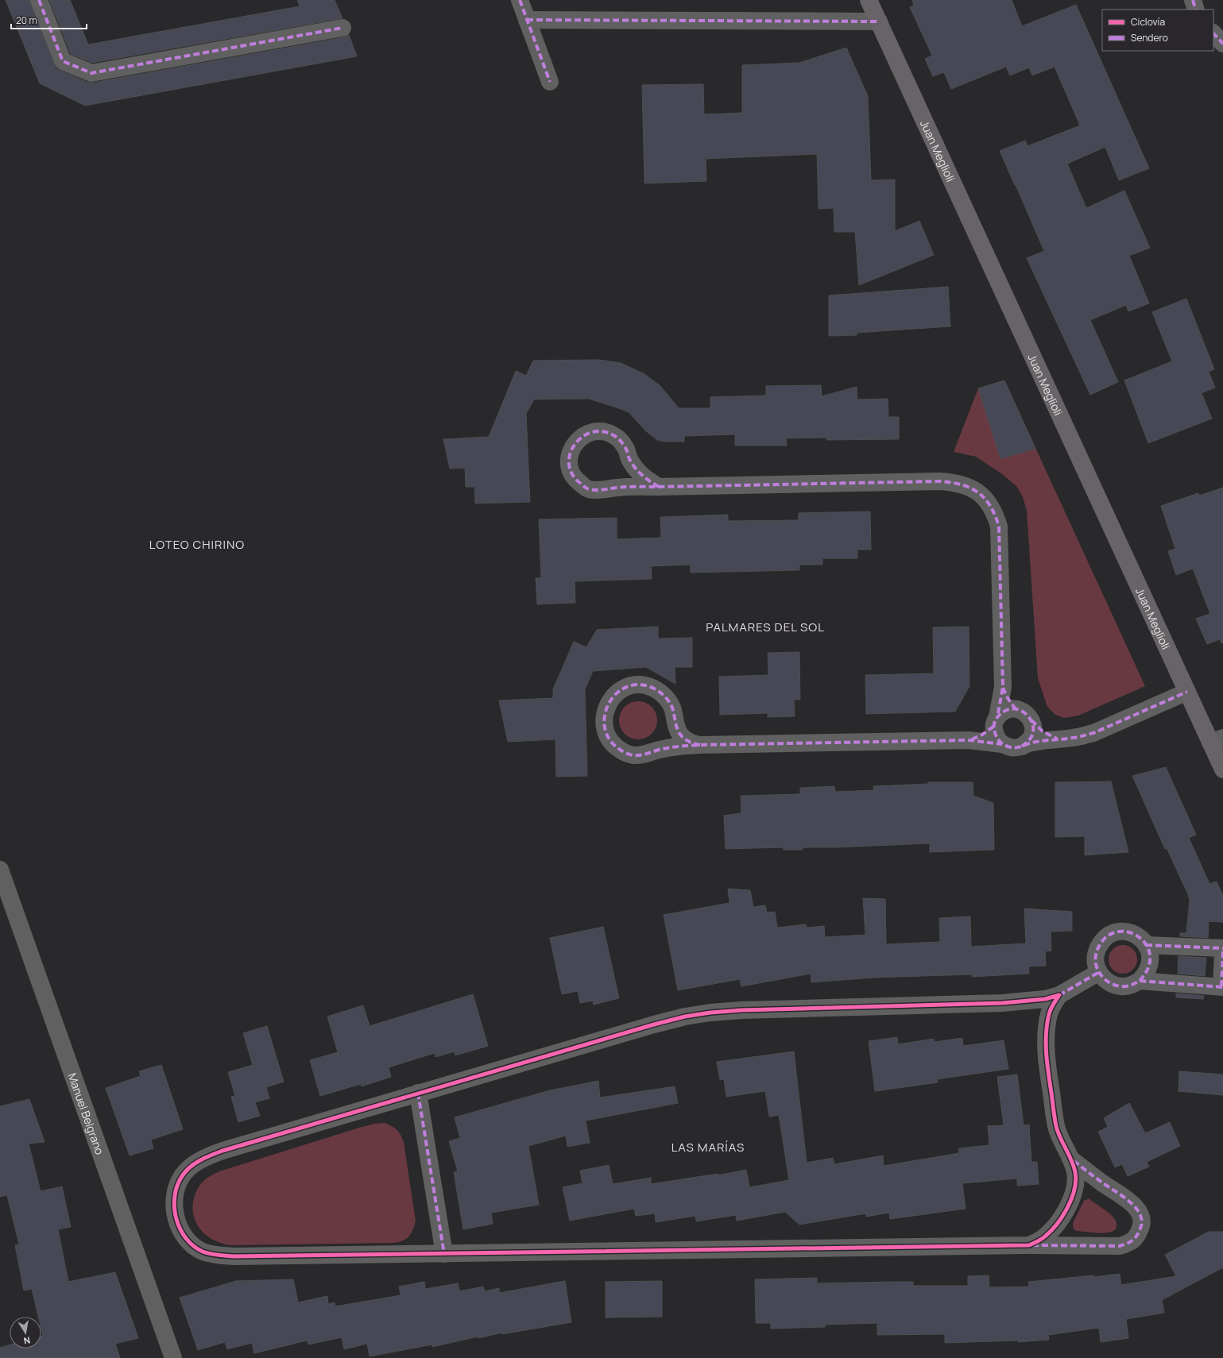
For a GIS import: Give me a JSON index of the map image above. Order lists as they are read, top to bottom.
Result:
{
  "streets": {
    "main road": ["Juan Meglioli"],
    "street": ["Manuel Belgrano"]
  },
  "districts": ["LOTEO CHIRINO", "PALMARES DEL SOL", "LAS MARÍAS"],
  "legend": ["Ciclovía", "Sendero"],
  "scale_bar": "20 m",
  "north": "bottom"
}
